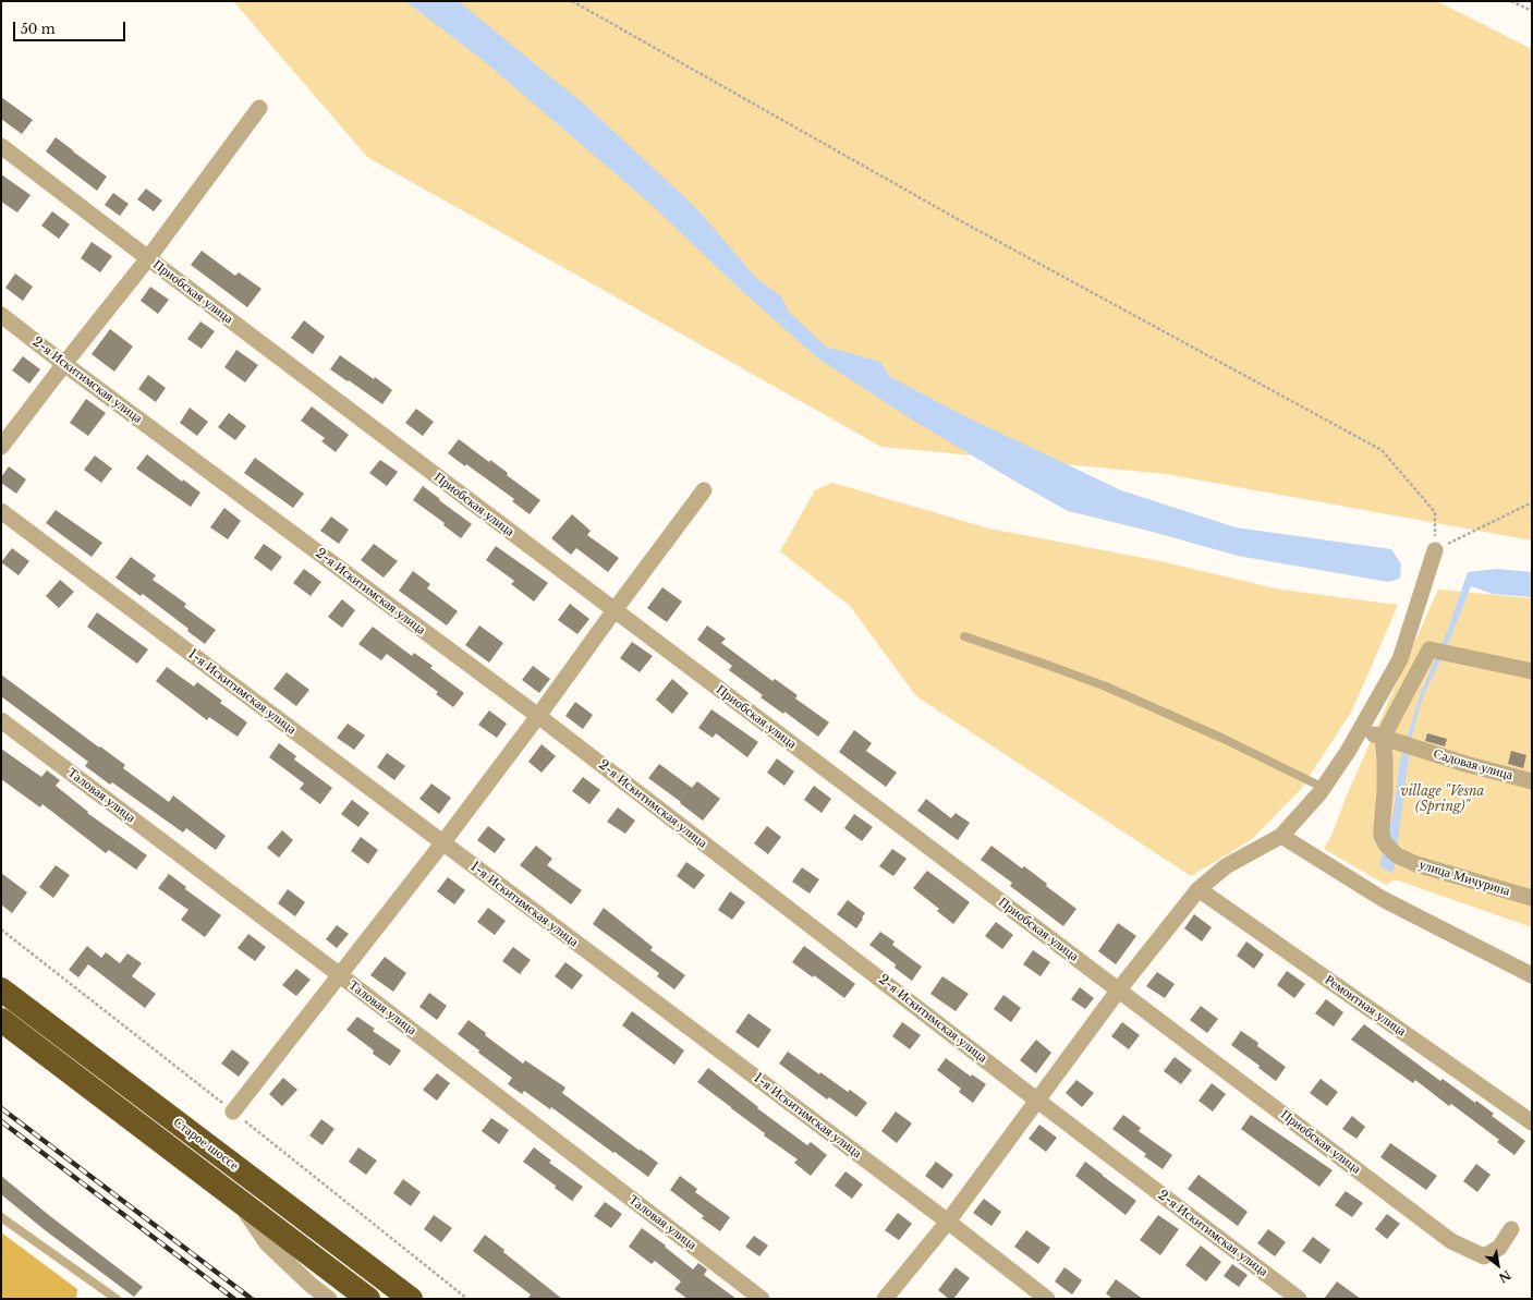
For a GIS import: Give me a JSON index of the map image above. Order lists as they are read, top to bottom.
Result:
{
  "streets": {
    "highway": ["Старое шоссе"],
    "street": [
      "Приобская улица",
      "2-я Искитимская улица",
      "1-я Искитимская улица",
      "Садовая улица",
      "Таловая улица",
      "улица Мичурина",
      "Ремонтная улица"
    ]
  },
  "crossings": [
    ["Садовая улица", "улица Мичурина"]
  ],
  "parks": ["village \"Vesna (Spring)\""],
  "scale_bar": "50 m",
  "north": "bottom right"
}
